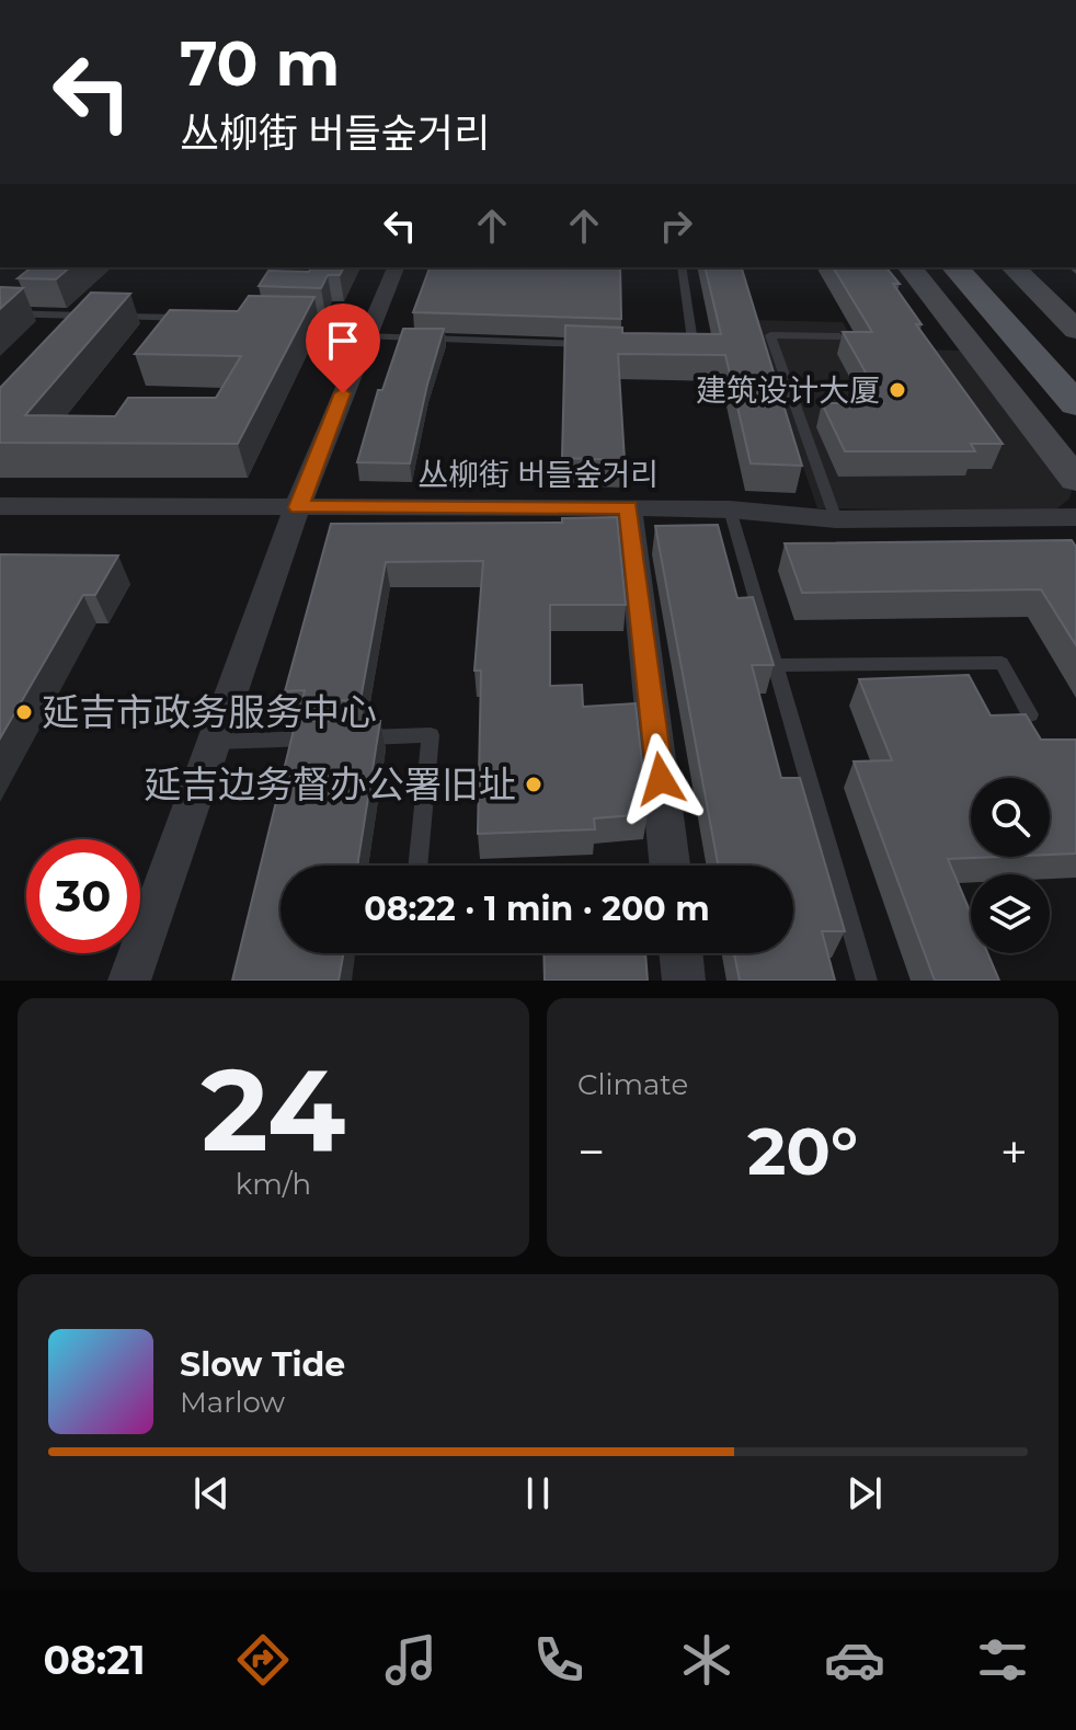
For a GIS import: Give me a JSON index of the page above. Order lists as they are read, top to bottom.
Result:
{
  "streets": {
    "street": ["丛柳街 버들숲거리"]
  },
  "places": ["建筑设计大厦", "延吉市政务服务中心", "延吉边务督办公署旧址"],
  "page": {
    "turn": ["70 m", "丛柳街 버들숲거리"],
    "limit": "30",
    "trip": "08:22 · 1 min · 200 m",
    "tile": [
      ["24", "km/h"],
      "Climate"
    ],
    "heat": ["−", "20°", "+"],
    "song": ["Slow Tide", "Marlow"],
    "tabs": "08:21"
  }
}
